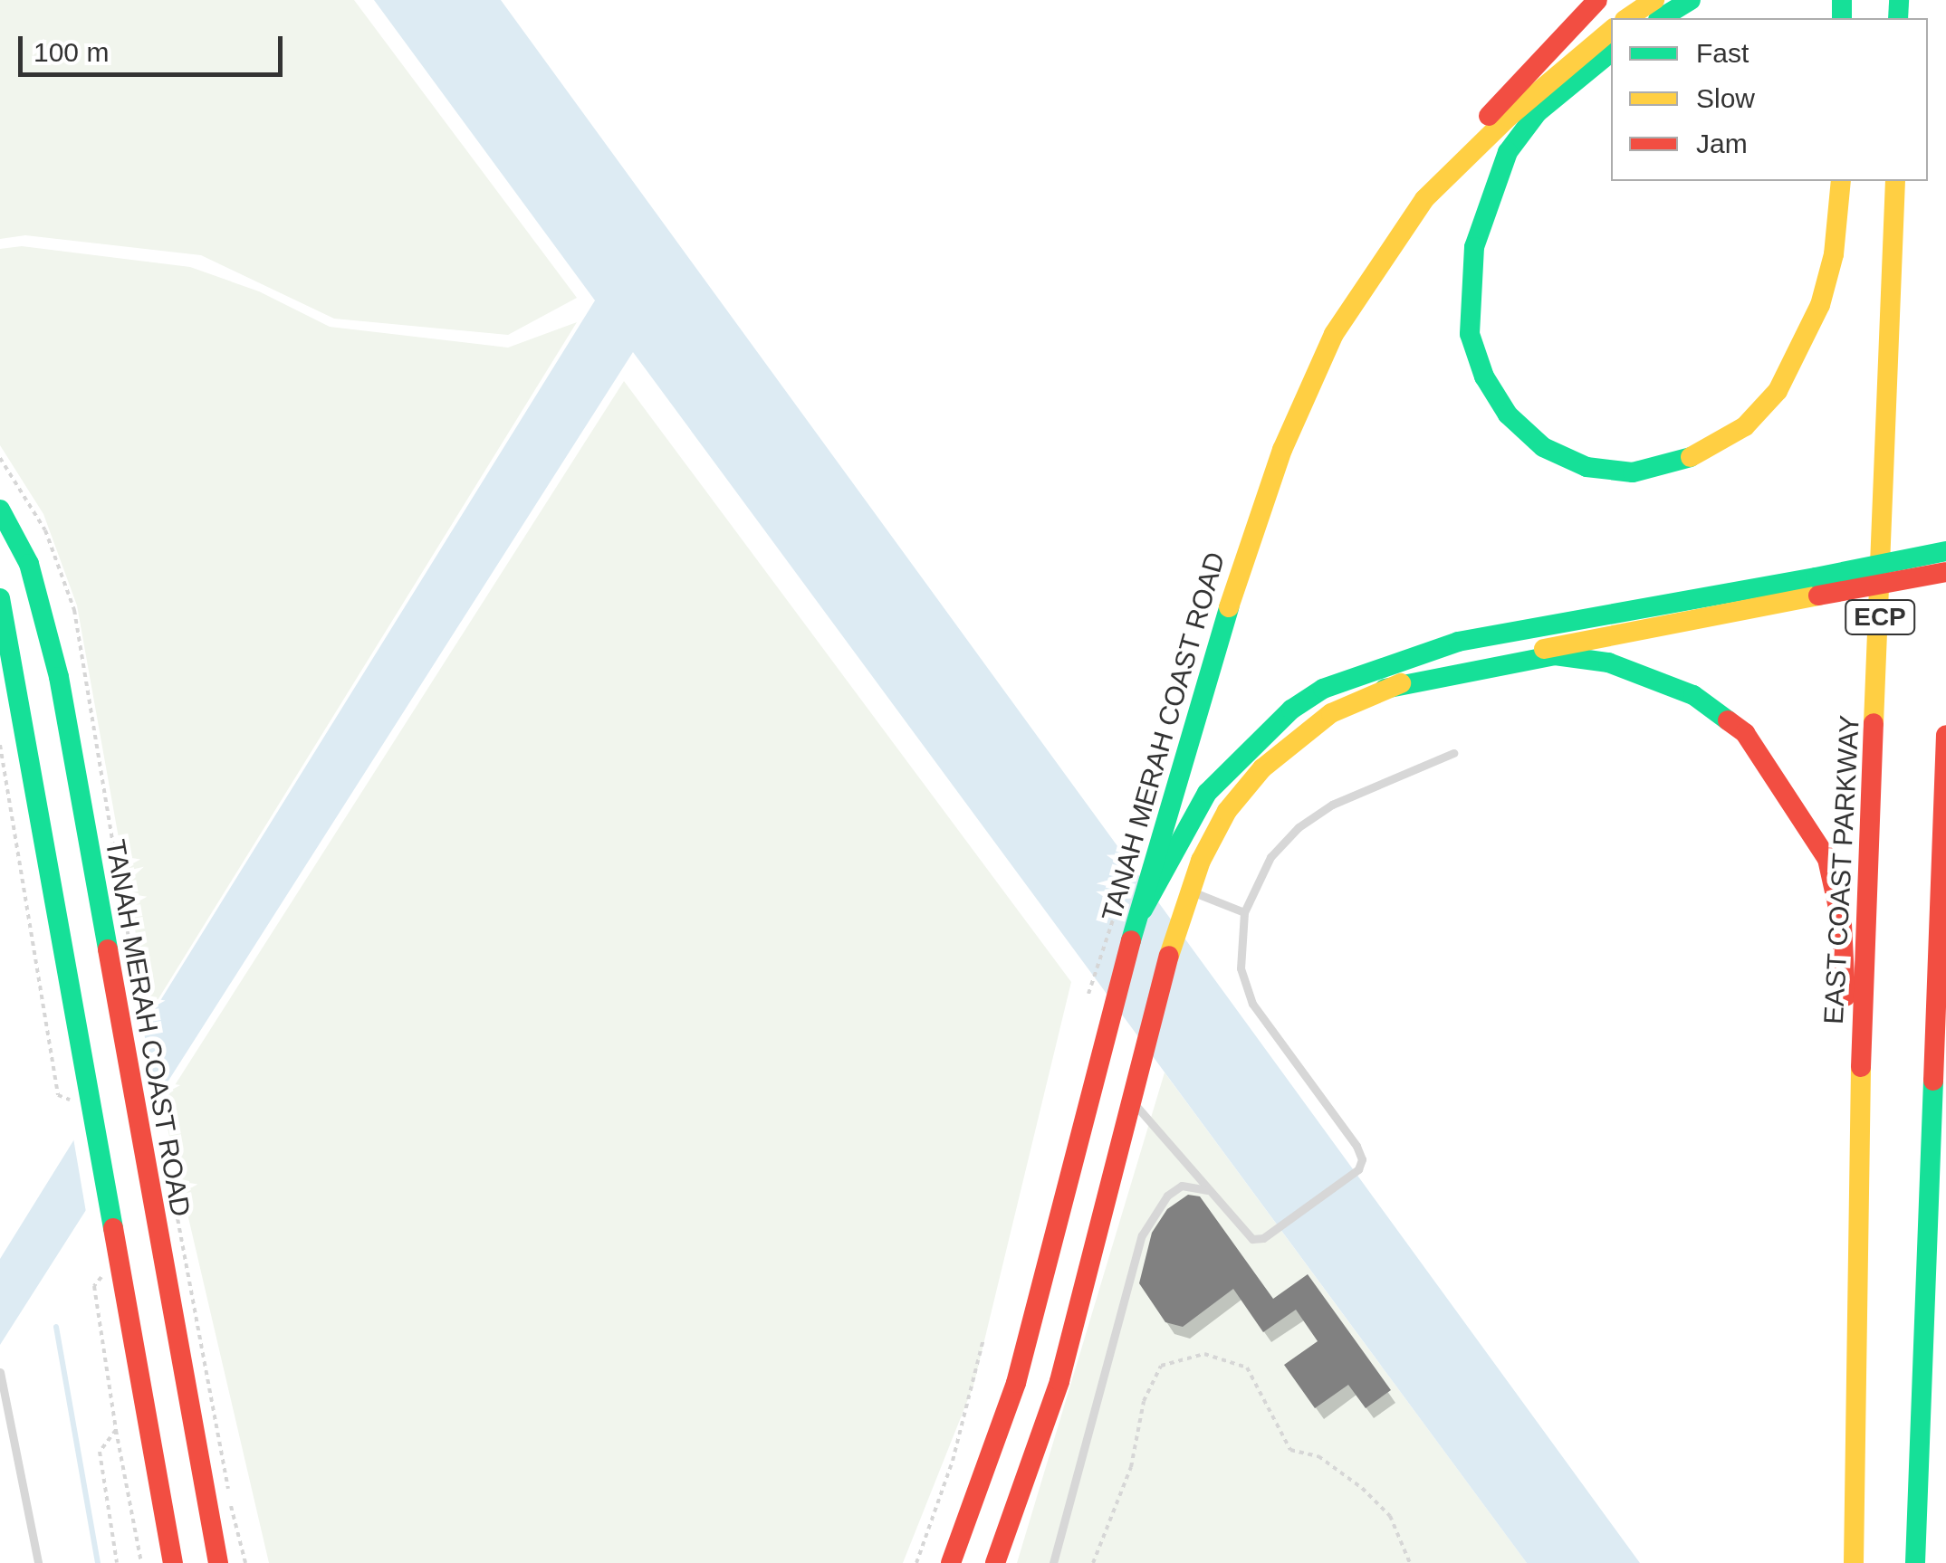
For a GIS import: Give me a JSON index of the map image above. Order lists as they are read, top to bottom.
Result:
{
  "streets": {
    "main road": ["ECP", "TANAH MERAH COAST ROAD", "EAST COAST PARKWAY"]
  },
  "legend": ["Fast", "Slow", "Jam"],
  "scale_bar": "100 m"
}
